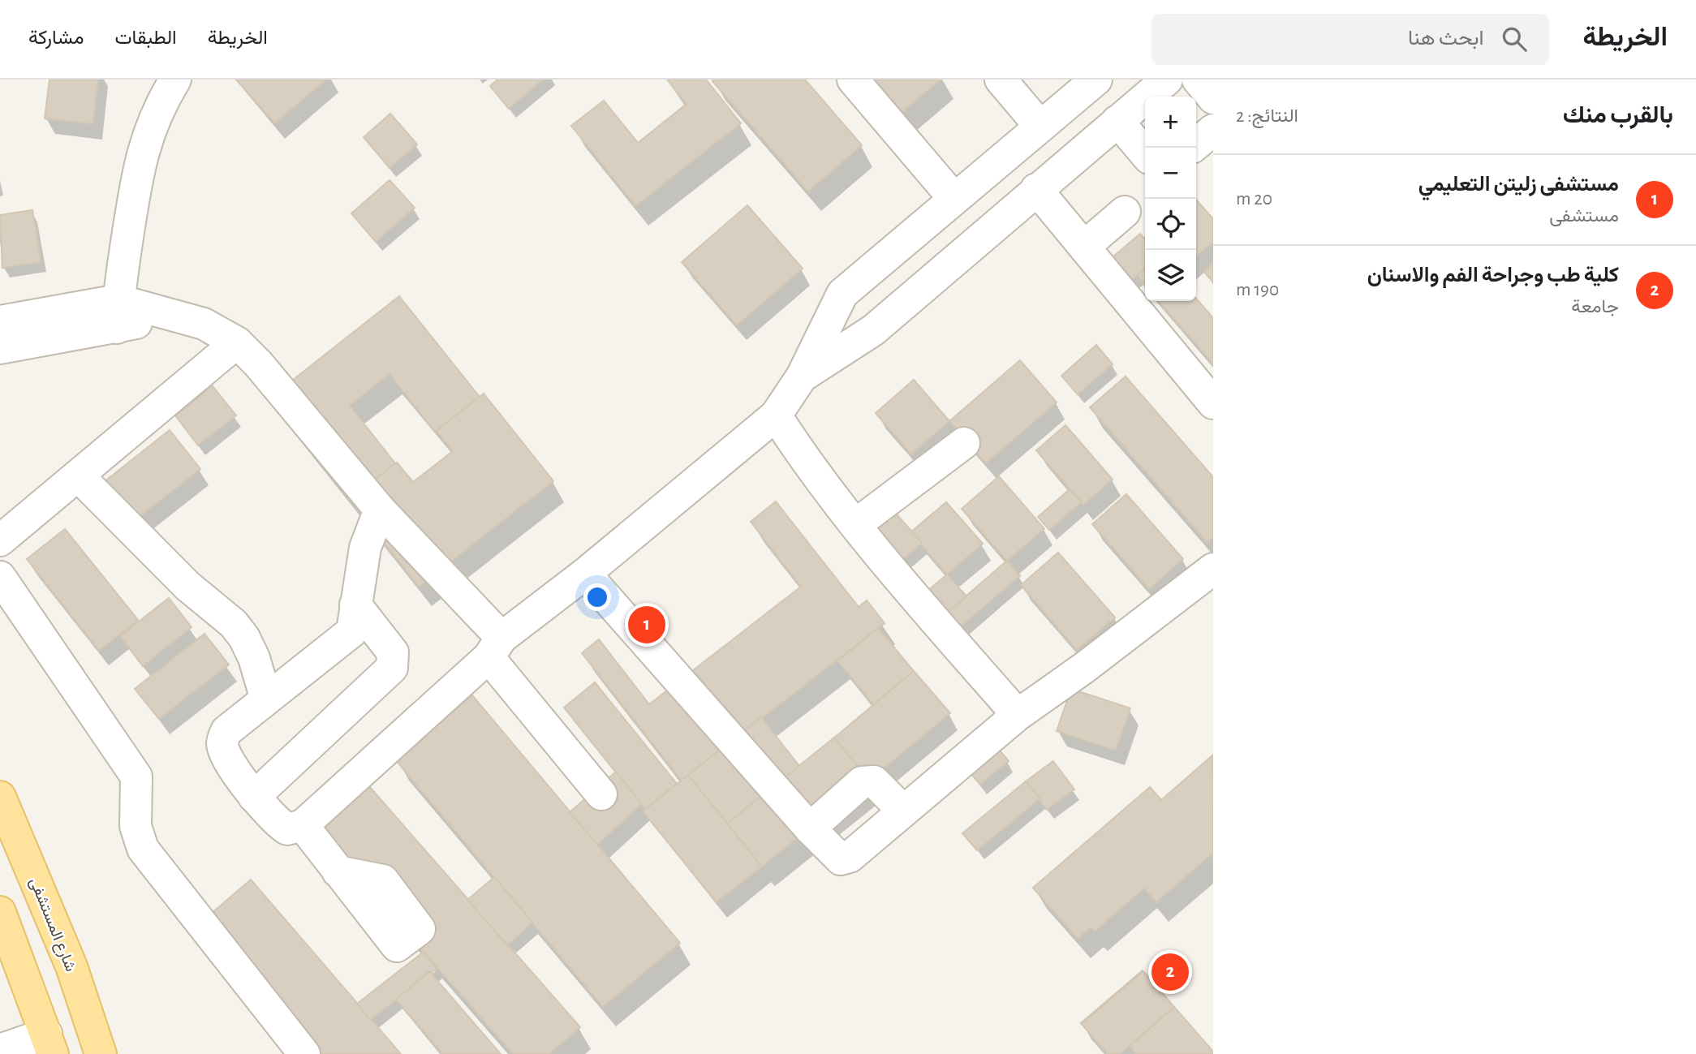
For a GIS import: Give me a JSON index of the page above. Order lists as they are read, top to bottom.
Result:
{
  "streets": {
    "main road": ["شارع المستشفى"]
  },
  "page": {
    "header": "الخريطة",
    "search": "ابحث هنا",
    "nav": ["الخريطة", "الطبقات", "مشاركة"],
    "heading": ["بالقرب منك", "النتائج: 2"],
    "map_buttons": ["+", "−"],
    "list": [
      {
        "mark": "1",
        "name": "مستشفى زليتن التعليمي",
        "note": "مستشفى",
        "value": "20 m"
      },
      {
        "mark": "2",
        "name": "كلية طب وجراحة الفم والاسنان",
        "note": "جامعة",
        "value": "190 m"
      }
    ],
    "pins": ["1", "2"]
  }
}
